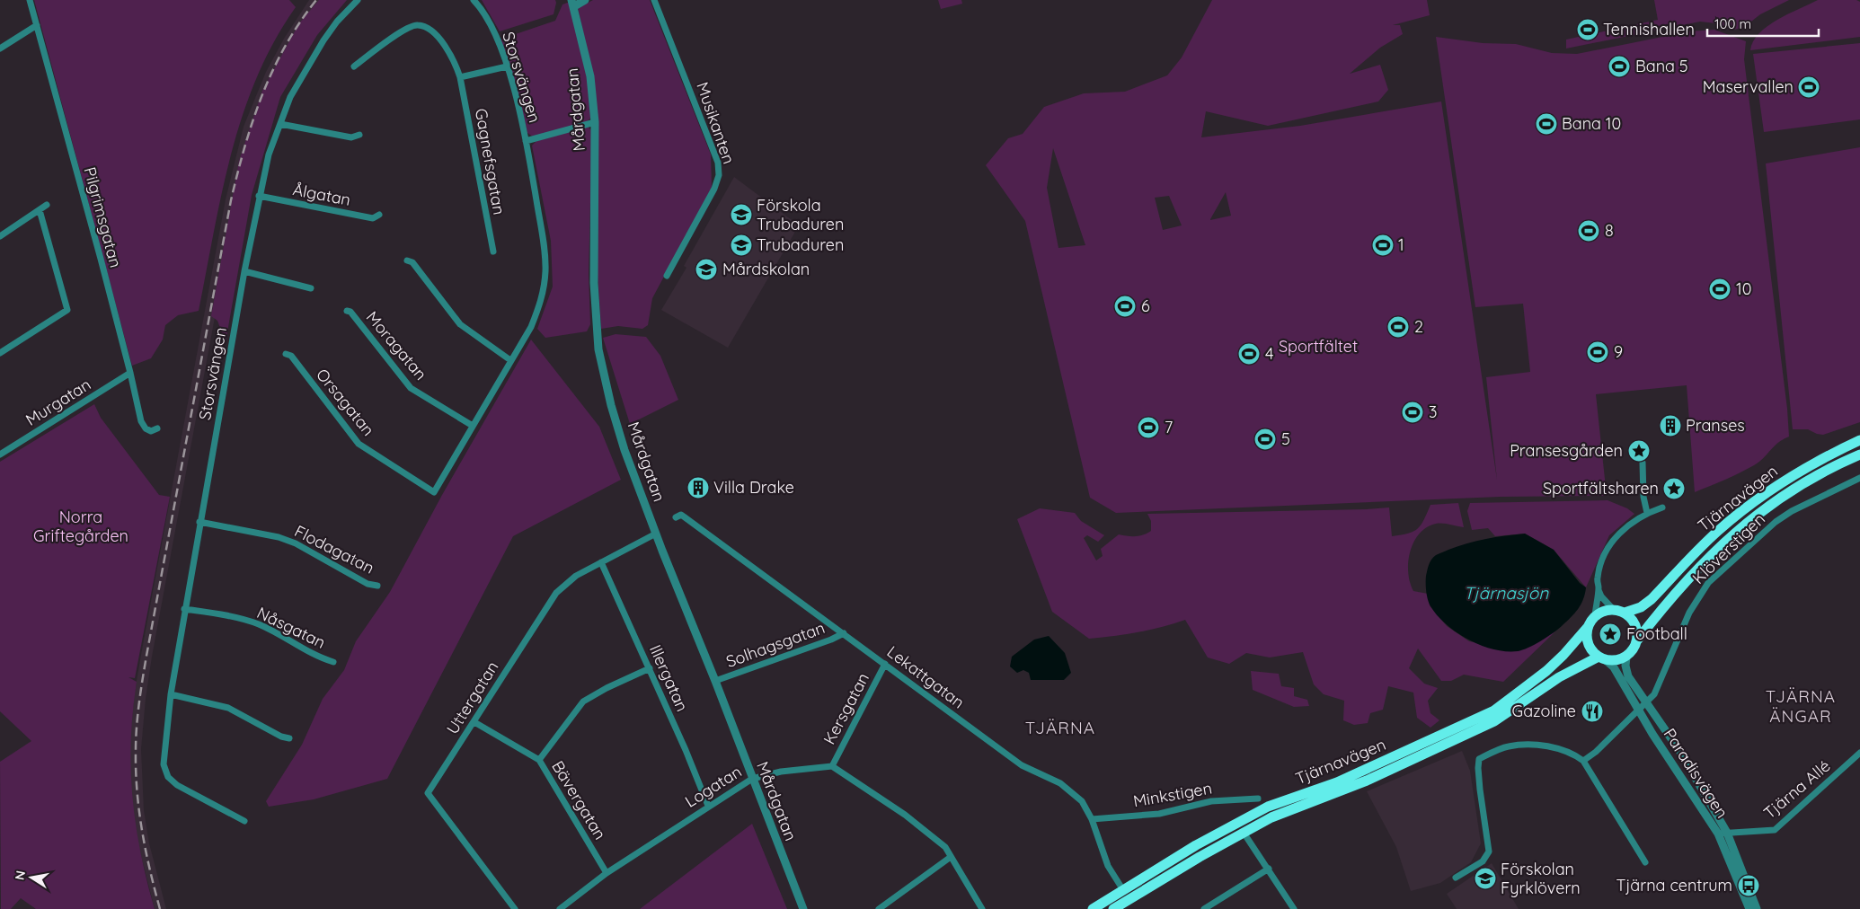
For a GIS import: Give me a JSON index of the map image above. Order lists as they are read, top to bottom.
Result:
{
  "streets": {
    "highway": ["Tjärnavägen"],
    "street": [
      "Storsvängen",
      "Mårdgatan",
      "Musikanten",
      "Gagnefsgatan",
      "Ålgatan",
      "Pilgrimsgatan",
      "Moragatan",
      "Murgatan",
      "Orsagatan",
      "Klöverstigen",
      "Flodagatan",
      "Nåsgatan",
      "Solhagsgatan",
      "Lekattgatan",
      "Illergatan",
      "Uttergatan",
      "Kersgatan",
      "Paradisvägen",
      "Logatan",
      "Tjärna Allé",
      "Minkstigen",
      "Bävergatan"
    ]
  },
  "crossings": [
    ["Storsvängen", "Mårdgatan"],
    ["Storsvängen", "Ålgatan"],
    ["Storsvängen", "Moragatan"],
    ["Storsvängen", "Orsagatan"],
    ["Storsvängen", "Flodagatan"],
    ["Storsvängen", "Nåsgatan"],
    ["Mårdgatan", "Solhagsgatan"],
    ["Mårdgatan", "Uttergatan"],
    ["Mårdgatan", "Logatan"],
    ["Pilgrimsgatan", "Murgatan"],
    ["Tjärnavägen", "Lekattgatan"],
    ["Tjärnavägen", "Paradisvägen"],
    ["Klöverstigen", "Paradisvägen"],
    ["Solhagsgatan", "Lekattgatan"],
    ["Lekattgatan", "Kersgatan"],
    ["Lekattgatan", "Minkstigen"],
    ["Illergatan", "Uttergatan"],
    ["Illergatan", "Logatan"],
    ["Uttergatan", "Bävergatan"],
    ["Kersgatan", "Logatan"],
    ["Paradisvägen", "Tjärna Allé"],
    ["Logatan", "Bävergatan"]
  ],
  "districts": ["TJÄRNA ÄNGAR", "TJÄRNA"],
  "water": ["Tjärnasjön"],
  "parks": ["Sportfältet", "Norra Griftegården"],
  "places": {
    "sports": [
      "Tennishallen",
      "Bana 5",
      "Maservallen",
      "Bana 10",
      "8",
      "1",
      "10",
      "6",
      "2",
      "9",
      "4",
      "3",
      "7",
      "5"
    ],
    "school or university": [
      "Förskola Trubaduren",
      "Trubaduren",
      "Mårdskolan",
      "Förskolan Fyrklövern"
    ],
    "building": ["Pranses", "Villa Drake"],
    "place": ["Pransesgården", "Sportfältsharen", "Football"],
    "restaurant": ["Gazoline"],
    "bus stop": ["Tjärna centrum"]
  },
  "scale_bar": "100 m",
  "north": "left"
}
